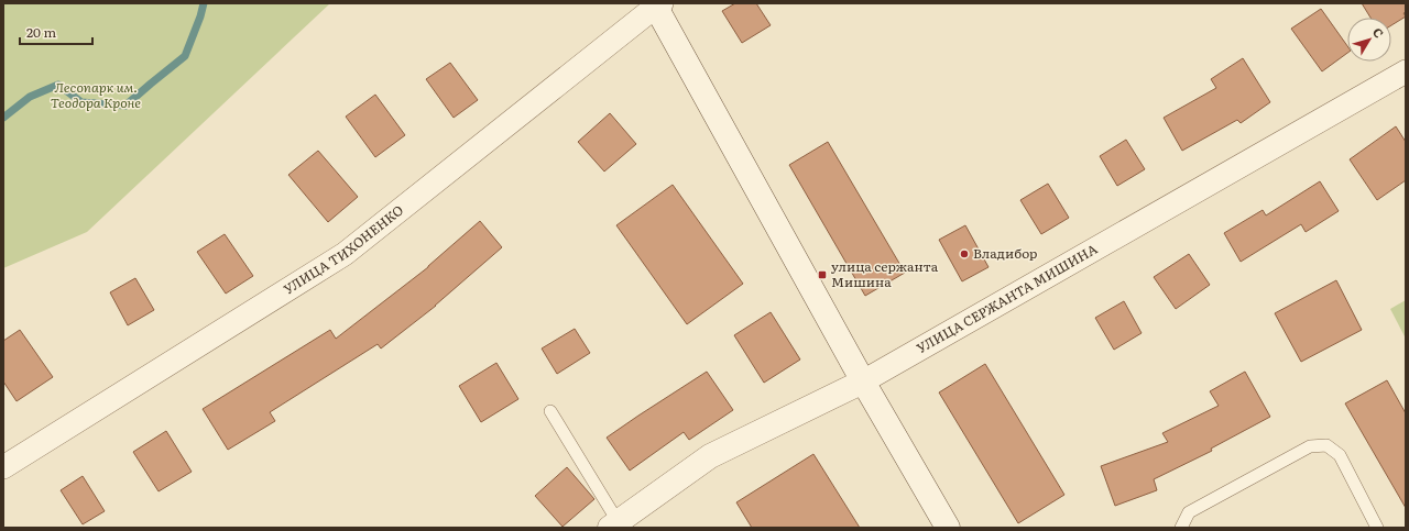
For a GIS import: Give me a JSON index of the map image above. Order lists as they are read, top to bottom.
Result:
{
  "streets": {
    "main road": ["УЛИЦА СЕРЖАНТА МИШИНА"],
    "street": ["УЛИЦА ТИХОНЕНКО"]
  },
  "parks": ["Лесопарк им. Теодора Кроне"],
  "places": {
    "other": ["Владибор"],
    "transit": ["улица cержанта Мишина"]
  },
  "scale_bar": "20 m",
  "north": "top right"
}
